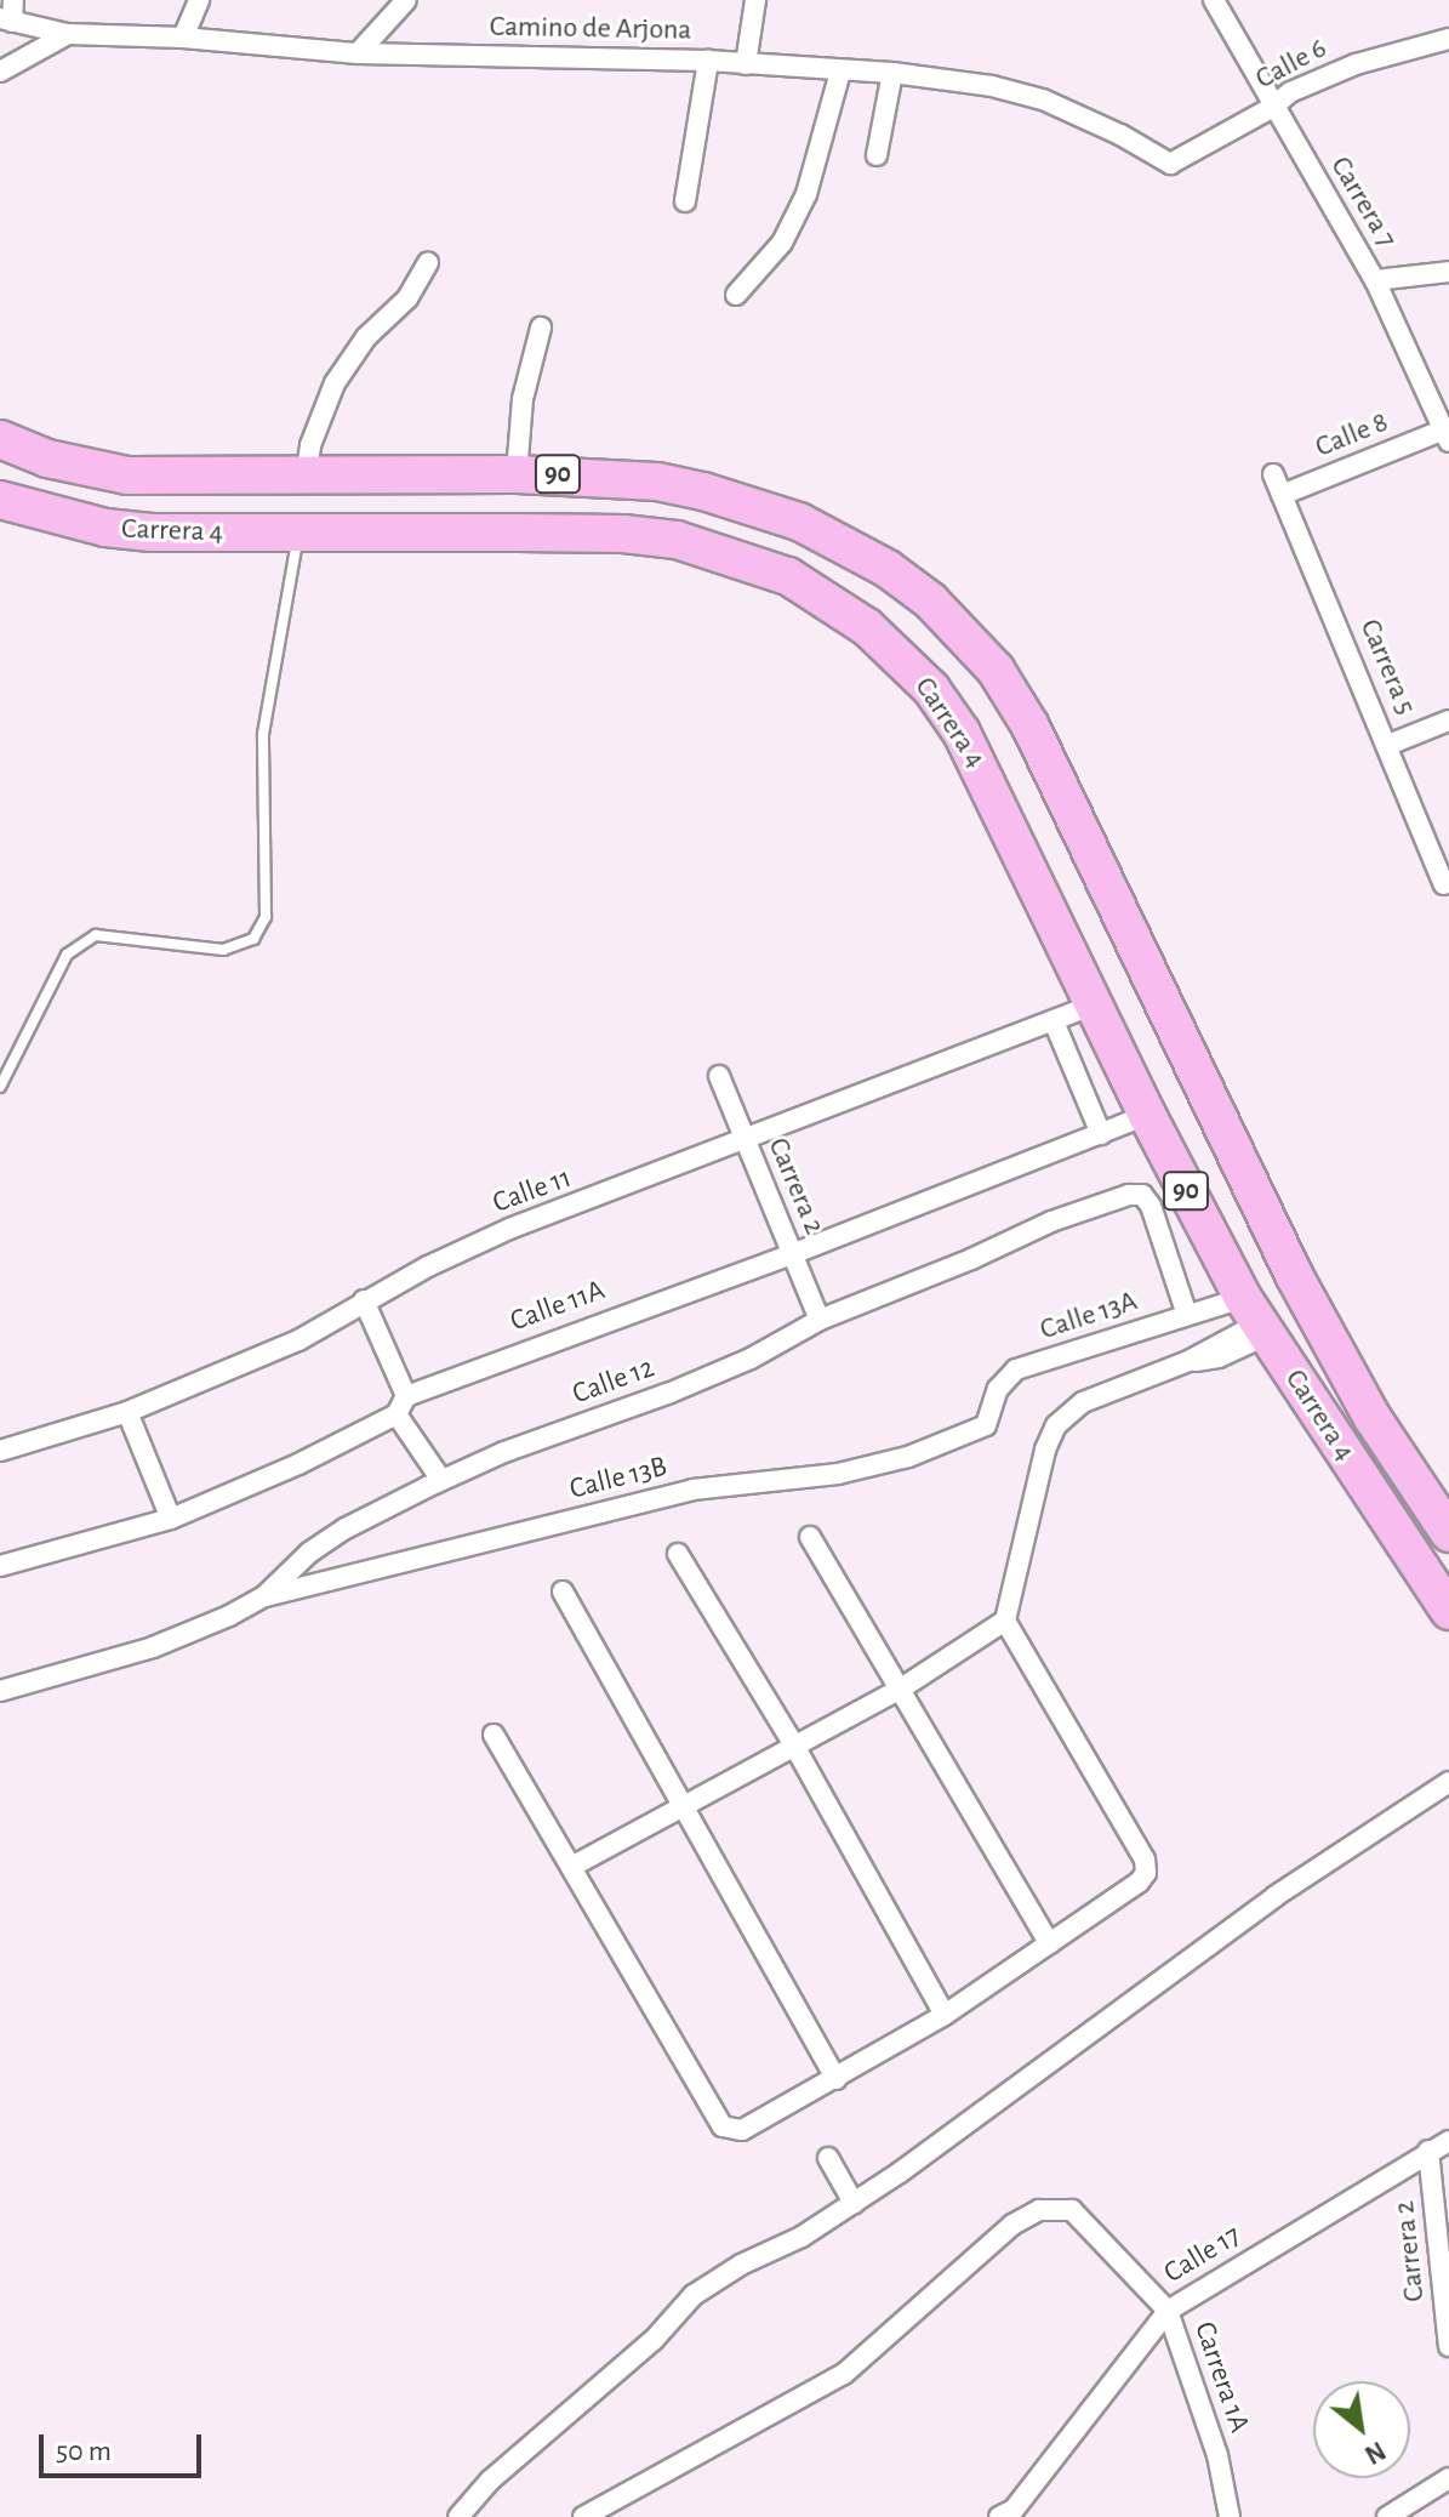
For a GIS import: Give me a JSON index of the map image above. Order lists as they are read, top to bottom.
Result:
{
  "streets": {
    "highway": ["90", "Carrera 4"],
    "street": [
      "Camino de Arjona",
      "Calle 6",
      "Carrera 7",
      "Calle 8",
      "Carrera 5",
      "Carrera 2",
      "Calle 11",
      "Calle 11A",
      "Calle 13A",
      "Calle 12",
      "Calle 13B",
      "Calle 17",
      "Carrera 1A"
    ]
  },
  "crossings": [
    ["Camino de Arjona", "Calle 6"],
    ["Calle 6", "Carrera 7"],
    ["Carrera 7", "Calle 8"],
    ["Calle 8", "Carrera 5"],
    ["Carrera 4", "Calle 11"],
    ["Carrera 4", "Calle 11A"],
    ["Carrera 4", "Calle 13A"],
    ["Carrera 2", "Calle 11"],
    ["Carrera 2", "Calle 11A"],
    ["Carrera 2", "Calle 12"],
    ["Carrera 2", "Calle 17"],
    ["Calle 13A", "Calle 12"],
    ["Calle 13A", "Calle 13B"],
    ["Calle 12", "Calle 13B"],
    ["Calle 17", "Carrera 1A"]
  ],
  "scale_bar": "50 m",
  "north": "bottom right"
}
